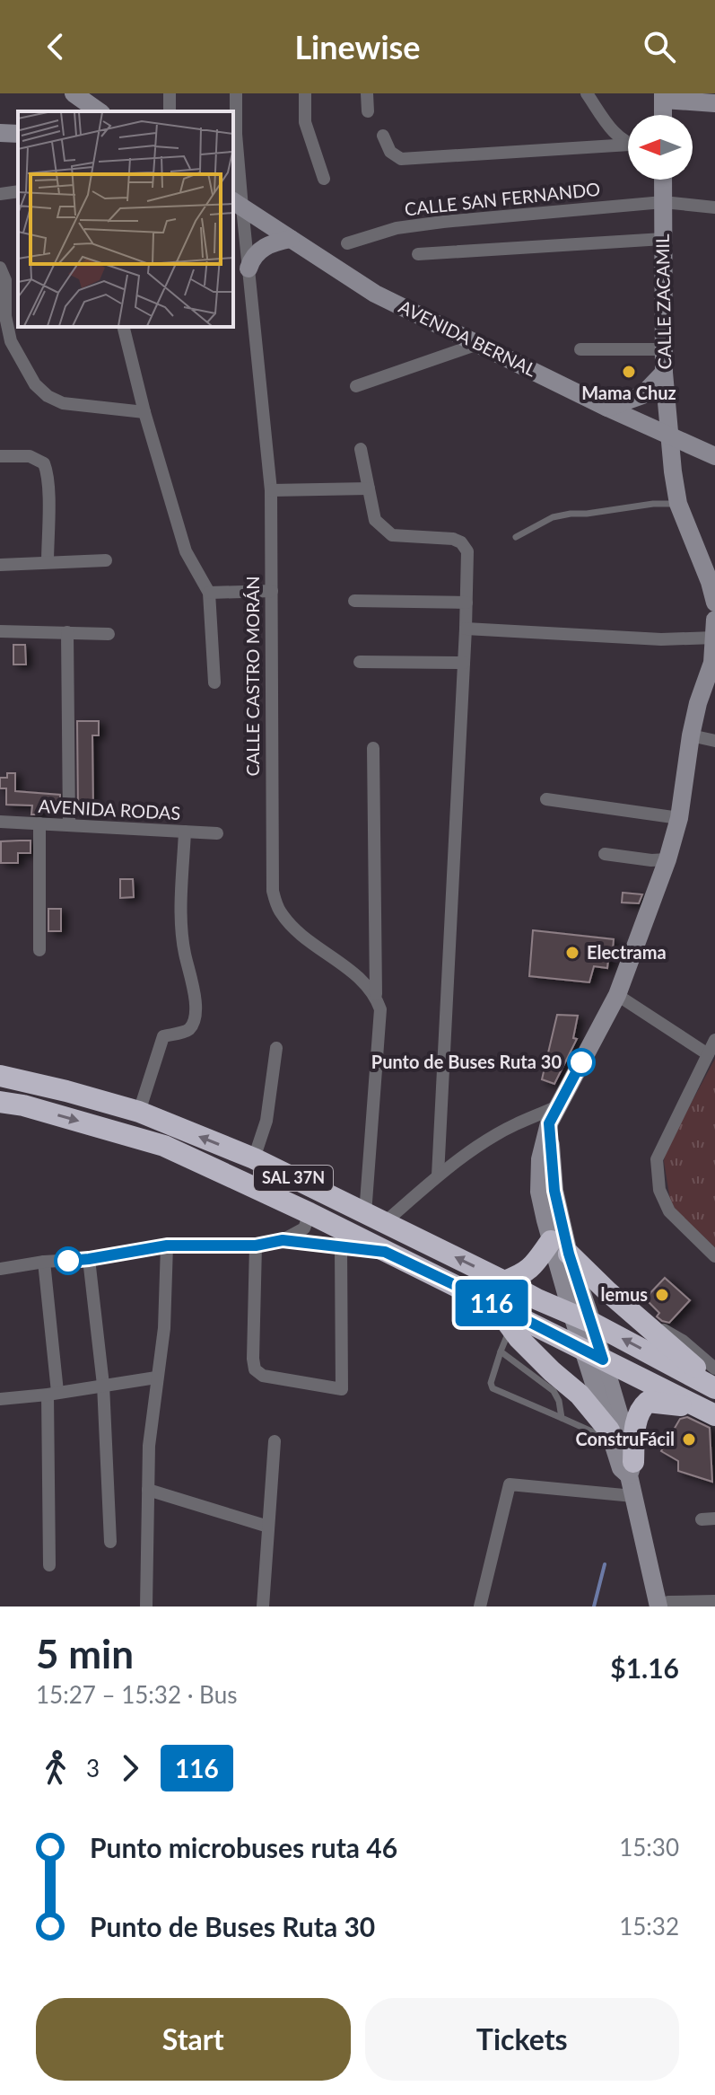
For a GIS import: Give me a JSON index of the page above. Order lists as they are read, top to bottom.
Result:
{
  "streets": {
    "highway": ["SAL 37N"],
    "street": [
      "CALLE SAN FERNANDO",
      "CALLE ZACAMIL",
      "AVENIDA BERNAL",
      "CALLE CASTRO MORÁN",
      "AVENIDA RODAS"
    ]
  },
  "crossings": [
    ["CALLE SAN FERNANDO", "CALLE ZACAMIL"],
    ["CALLE ZACAMIL", "AVENIDA BERNAL"],
    ["AVENIDA BERNAL", "CALLE CASTRO MORÁN"]
  ],
  "places": [
    "Mama Chuz",
    "Electrama",
    "Punto de Buses Ruta 30",
    "lemus",
    "ConstruFácil"
  ],
  "lines": ["bus line 116"],
  "north": "left",
  "page": {
    "header": "Linewise",
    "on_map": "116",
    "heading": ["5 min", "15:27 – 15:32 · Bus", "$1.16"],
    "legs": ["3", "116"],
    "list": [
      {
        "name": "Punto microbuses ruta 46",
        "value": "15:30"
      },
      {
        "name": "Punto de Buses Ruta 30",
        "value": "15:32"
      }
    ],
    "buttons": ["Start", "Tickets"]
  }
}
